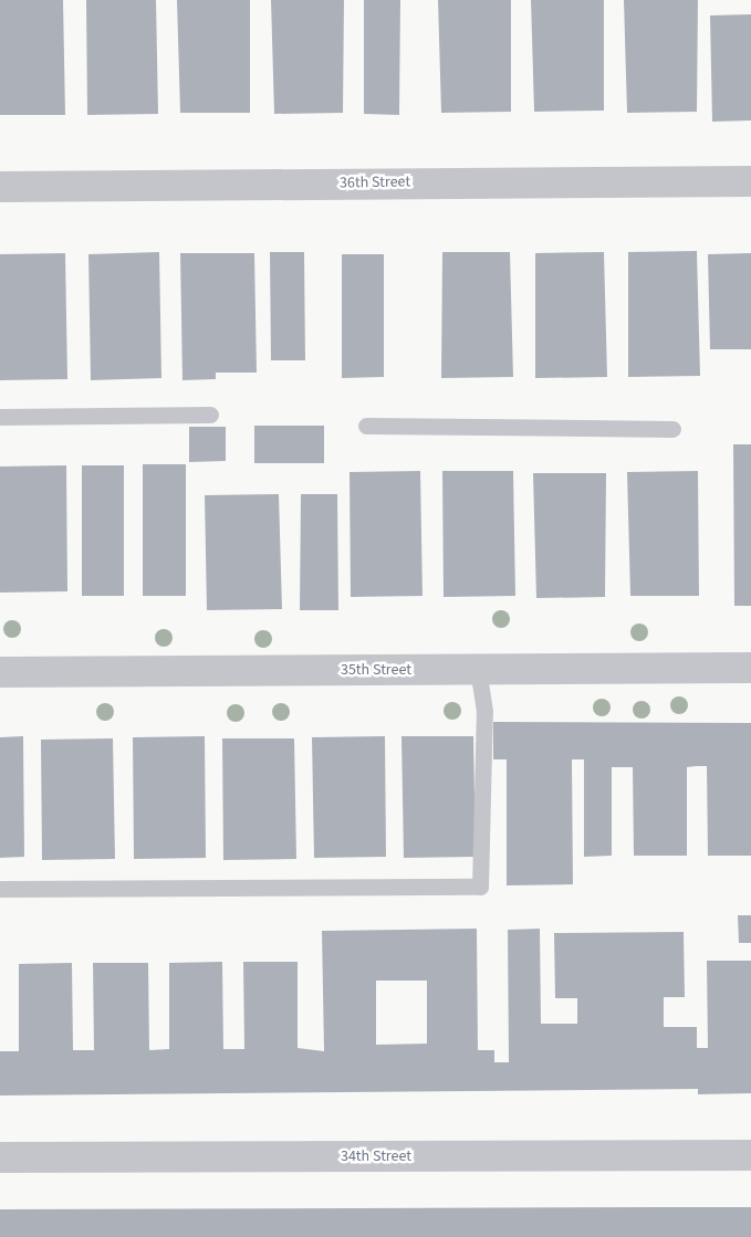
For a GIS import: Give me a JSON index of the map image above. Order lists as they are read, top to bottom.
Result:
{
  "streets": {
    "street": ["36th Street", "35th Street", "34th Street"]
  }
}
